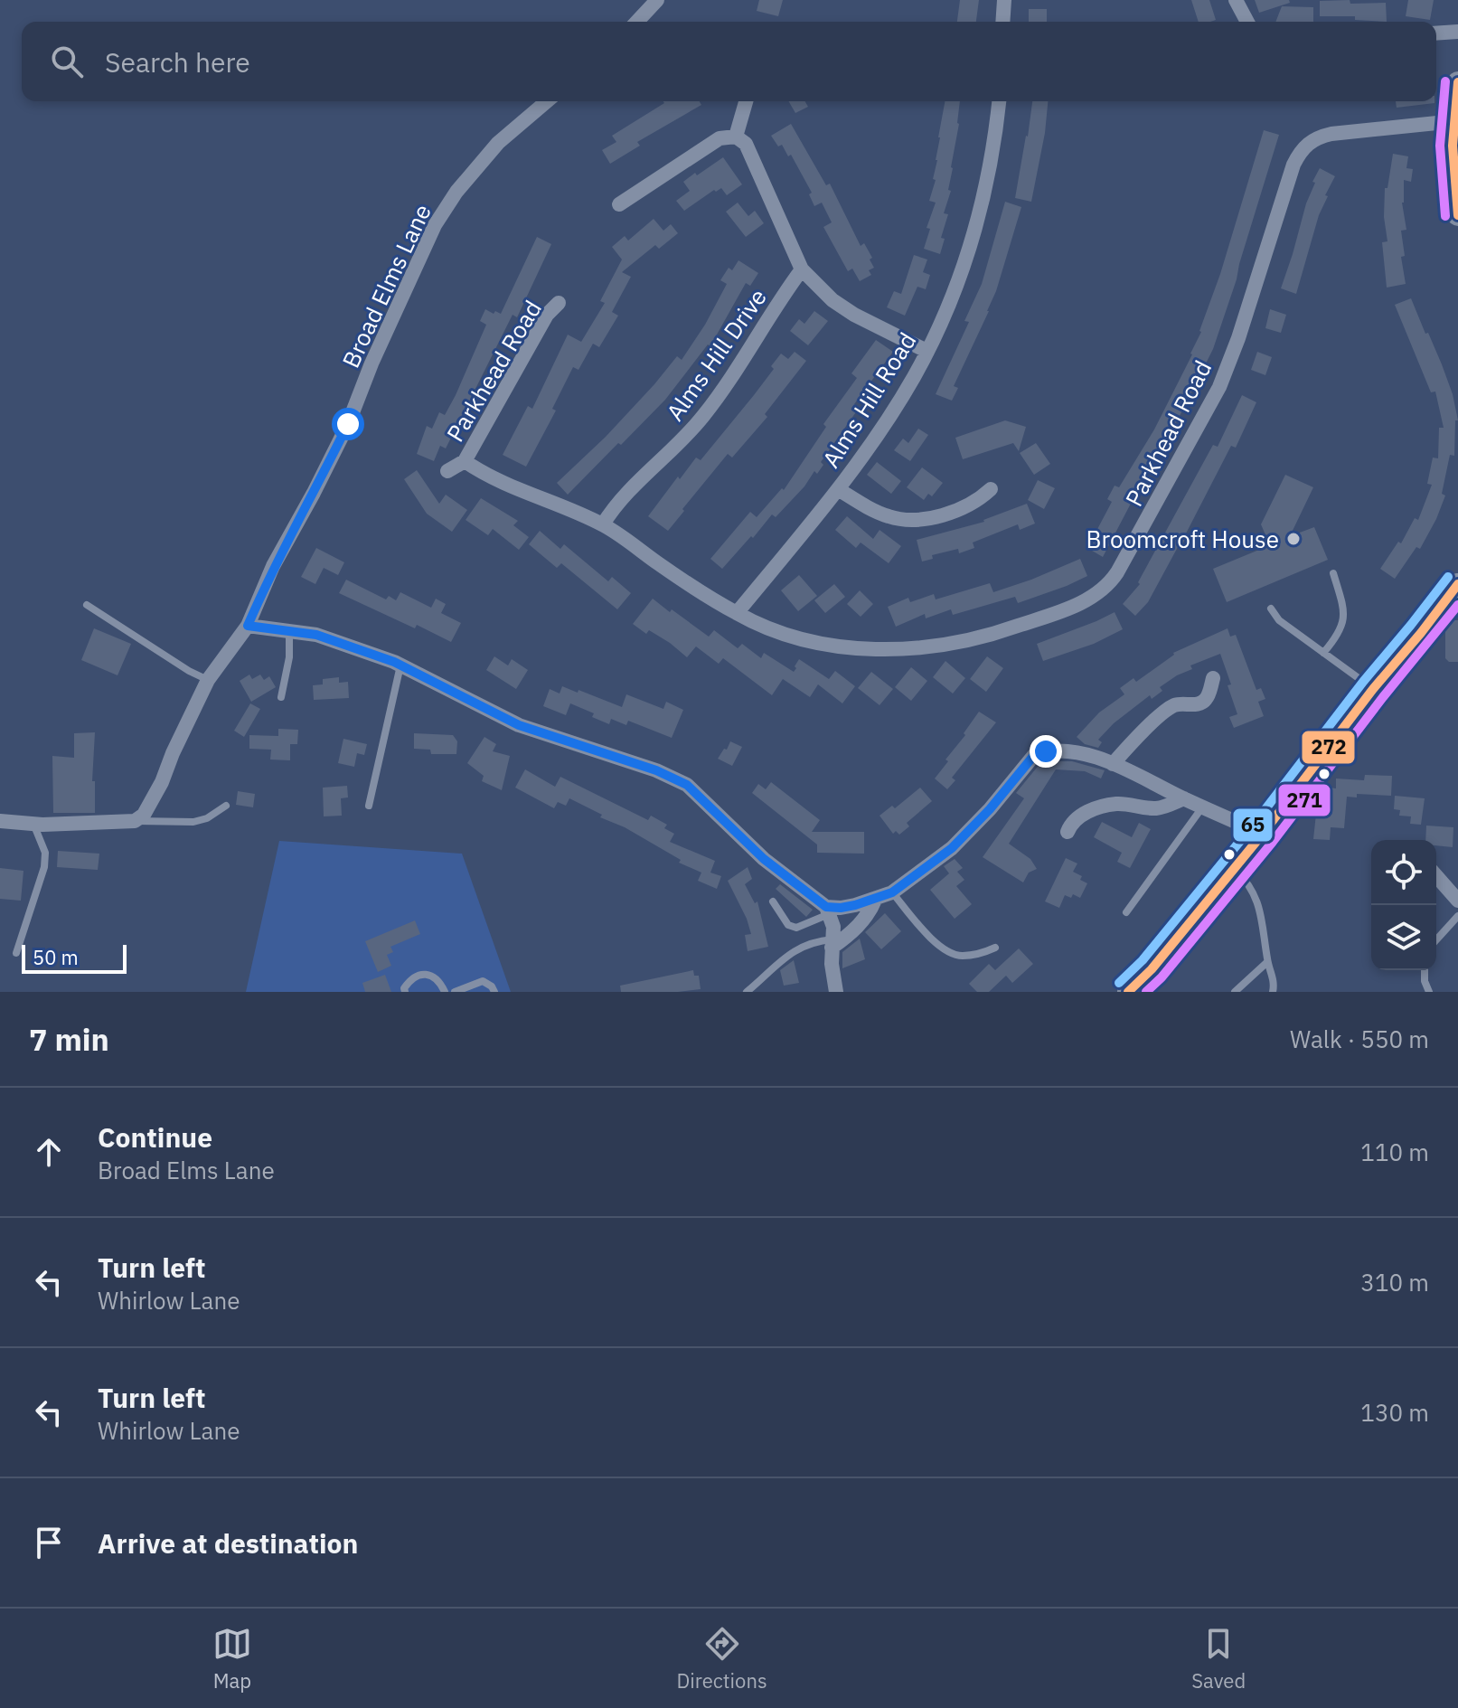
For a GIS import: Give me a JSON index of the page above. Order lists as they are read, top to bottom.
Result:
{
  "streets": {
    "street": [
      "Broad Elms Lane",
      "Alms Hill Drive",
      "Parkhead Road",
      "Alms Hill Road"
    ]
  },
  "crossings": [
    ["Alms Hill Drive", "Parkhead Road"],
    ["Parkhead Road", "Alms Hill Road"]
  ],
  "places": ["Broomcroft House"],
  "lines": ["transit line 271", "transit line 272", "transit line 65"],
  "scale_bar": "50 m",
  "page": {
    "search": "Search here",
    "scale": "50 m",
    "heading": ["7 min", "Walk · 550 m"],
    "list": [
      ["Continue", "Broad Elms Lane", "110 m"],
      ["Turn left", "Whirlow Lane", "310 m"],
      ["Turn left", "Whirlow Lane", "130 m"],
      "Arrive at destination"
    ],
    "nav": ["Map", "Directions", "Saved"]
  }
}
